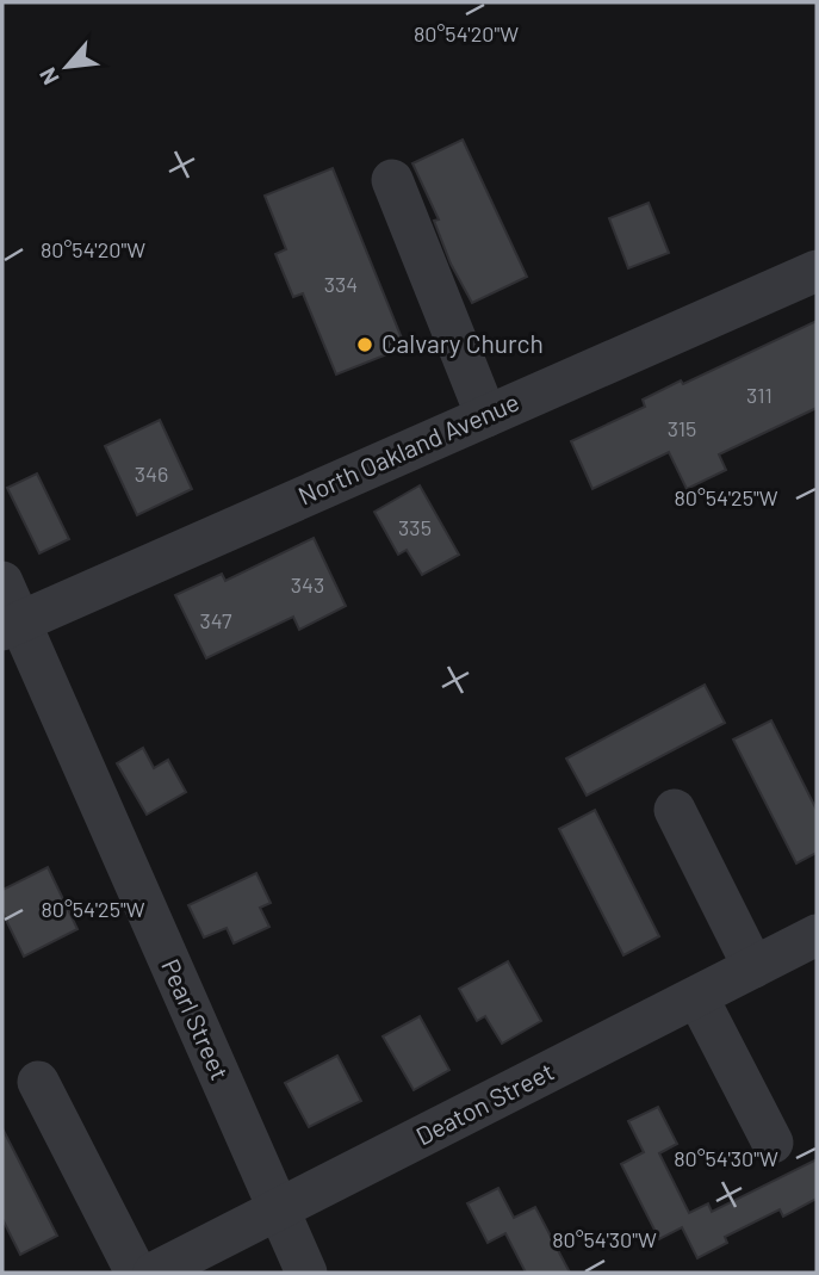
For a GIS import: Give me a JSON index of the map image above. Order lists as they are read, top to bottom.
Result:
{
  "streets": {
    "street": ["North Oakland Avenue", "Pearl Street", "Deaton Street"]
  },
  "crossings": [
    ["North Oakland Avenue", "Pearl Street"],
    ["Pearl Street", "Deaton Street"]
  ],
  "places": ["Calvary Church"],
  "house_numbers": [
    "334",
    "311",
    "315",
    "346",
    "335",
    "343",
    "347"
  ],
  "north": "bottom left",
  "coordinates": ["80°54'20\"W", "80°54'25\"W", "80°54'30\"W"]
}
